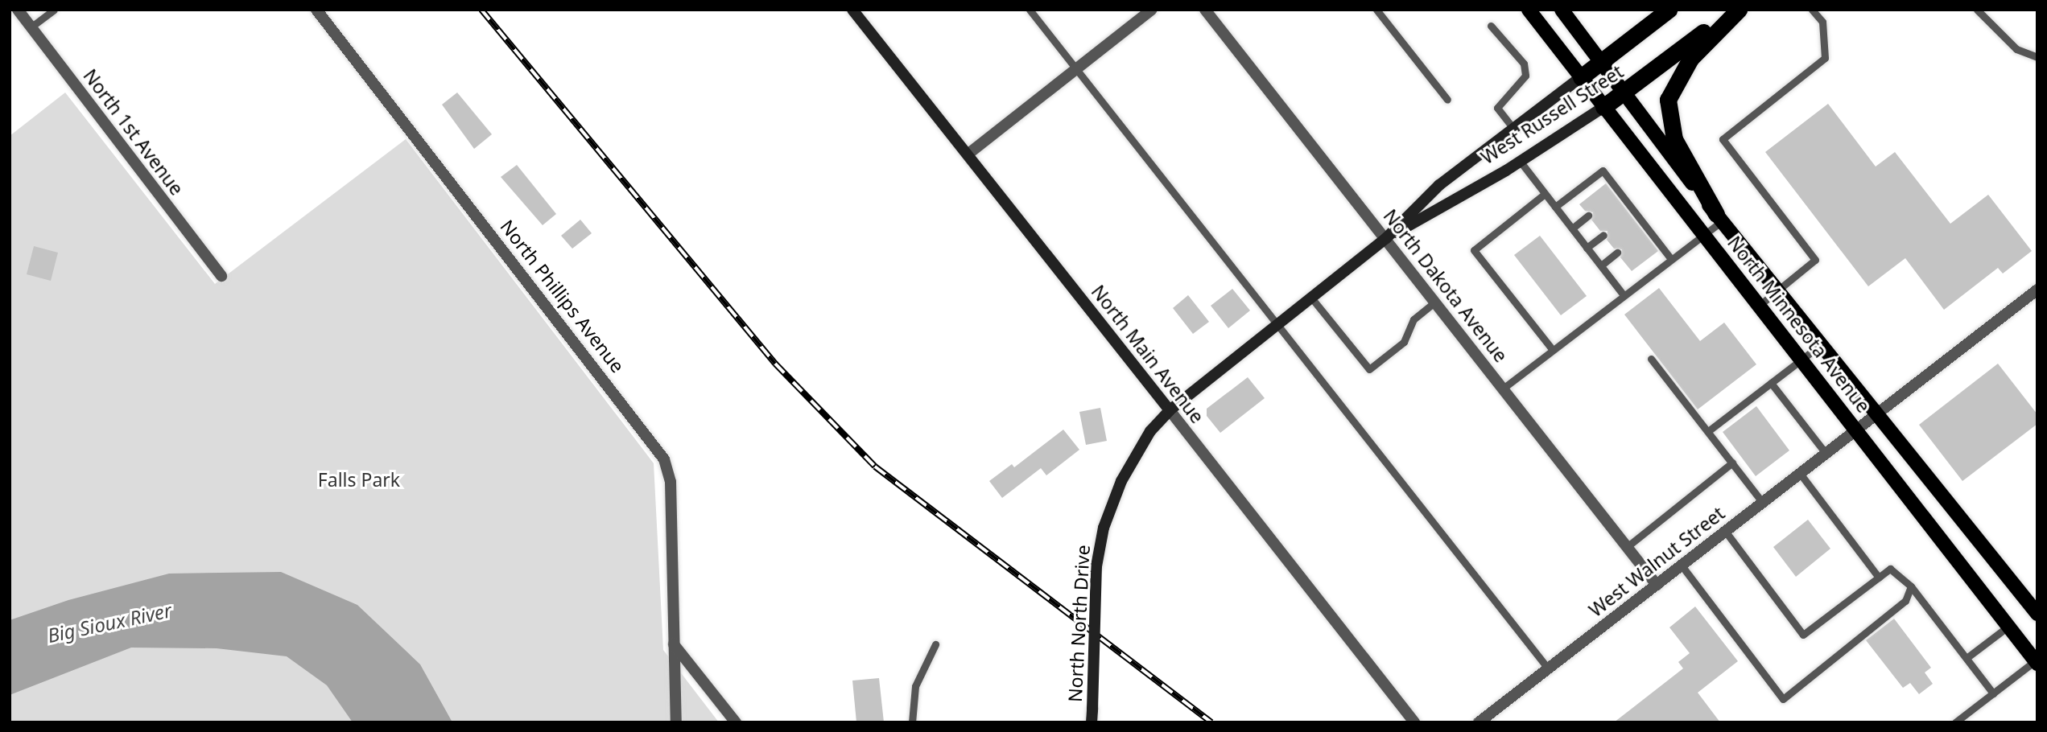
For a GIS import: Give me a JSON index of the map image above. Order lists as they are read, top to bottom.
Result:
{
  "streets": {
    "highway": ["West Russell Street"],
    "main road": ["North Minnesota Avenue", "North Main Avenue", "North North Drive"],
    "street": [
      "North 1st Avenue",
      "North Dakota Avenue",
      "North Phillips Avenue",
      "West Walnut Street"
    ]
  },
  "crossings": [
    ["West Russell Street", "North Dakota Avenue"],
    ["West Russell Street", "North Minnesota Avenue"],
    ["West Russell Street", "North Main Avenue"],
    ["West Russell Street", "North North Drive"],
    ["North Dakota Avenue", "West Walnut Street"],
    ["North Minnesota Avenue", "West Walnut Street"],
    ["North Main Avenue", "North North Drive"]
  ],
  "water": ["Big Sioux River"],
  "parks": ["Falls Park"]
}
